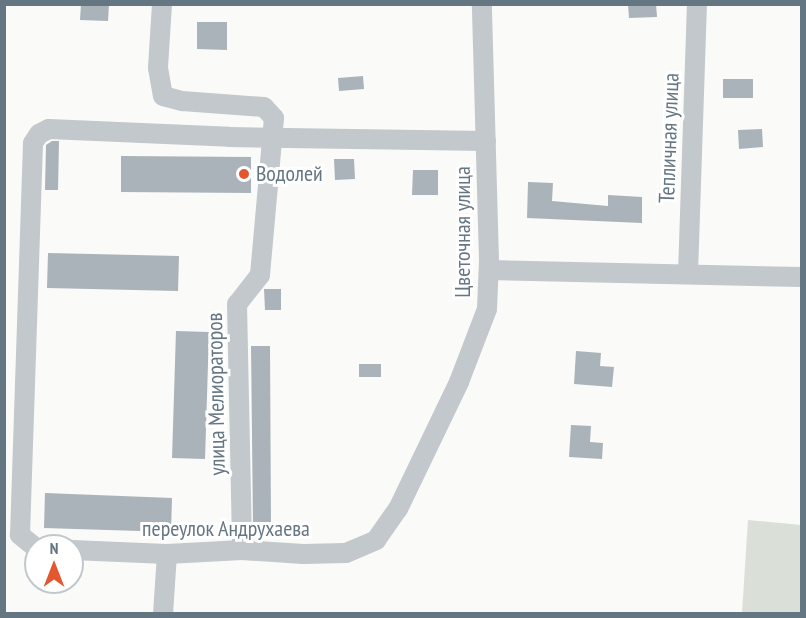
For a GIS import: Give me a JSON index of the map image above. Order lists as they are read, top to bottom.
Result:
{
  "streets": {
    "street": [
      "Тепличная улица",
      "Цветочная улица",
      "улица Мелиораторов",
      "переулок Андрухаева"
    ]
  },
  "crossings": [
    ["Цветочная улица", "переулок Андрухаева"],
    ["улица Мелиораторов", "переулок Андрухаева"]
  ],
  "places": ["Водолей"],
  "north": "top"
}
